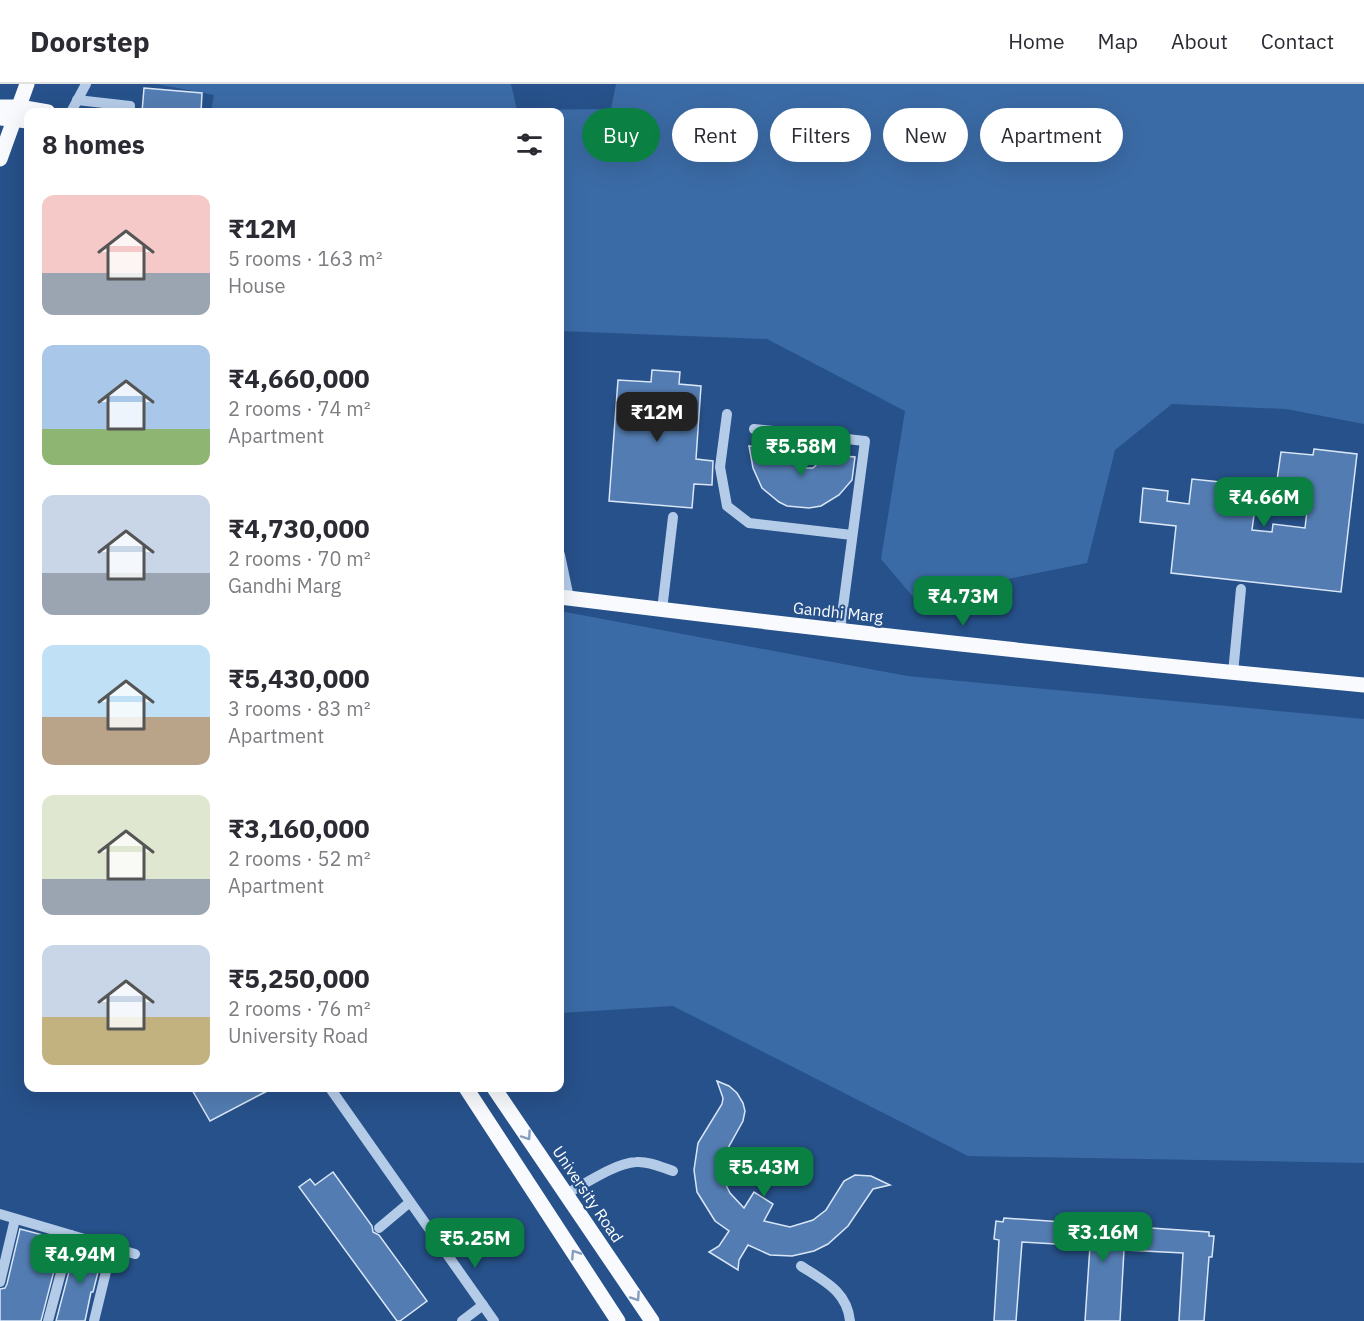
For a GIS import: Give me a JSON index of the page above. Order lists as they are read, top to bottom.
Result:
{
  "streets": {
    "main road": ["Gandhi Marg", "University Road"]
  },
  "page": {
    "header": "Doorstep",
    "nav": [
      "Home",
      "Map",
      "About",
      "Contact"
    ],
    "chip": [
      "Buy",
      "Rent",
      "Filters",
      "New",
      "Apartment"
    ],
    "heading": "8 homes",
    "list": [
      {
        "name": "₹12M",
        "note": "5 rooms · 163 m² · House"
      },
      {
        "name": "₹4,660,000",
        "note": "2 rooms · 74 m² · Apartment"
      },
      {
        "name": "₹4,730,000",
        "note": "2 rooms · 70 m² · Gandhi Marg"
      },
      {
        "name": "₹5,430,000",
        "note": "3 rooms · 83 m² · Apartment"
      },
      {
        "name": "₹3,160,000",
        "note": "2 rooms · 52 m² · Apartment"
      },
      {
        "name": "₹5,250,000",
        "note": "2 rooms · 76 m² · University Road"
      }
    ],
    "price": [
      "₹12M",
      "₹5.58M",
      "₹4.66M",
      "₹4.73M",
      "₹5.43M",
      "₹3.16M",
      "₹5.25M",
      "₹4.94M"
    ]
  }
}
